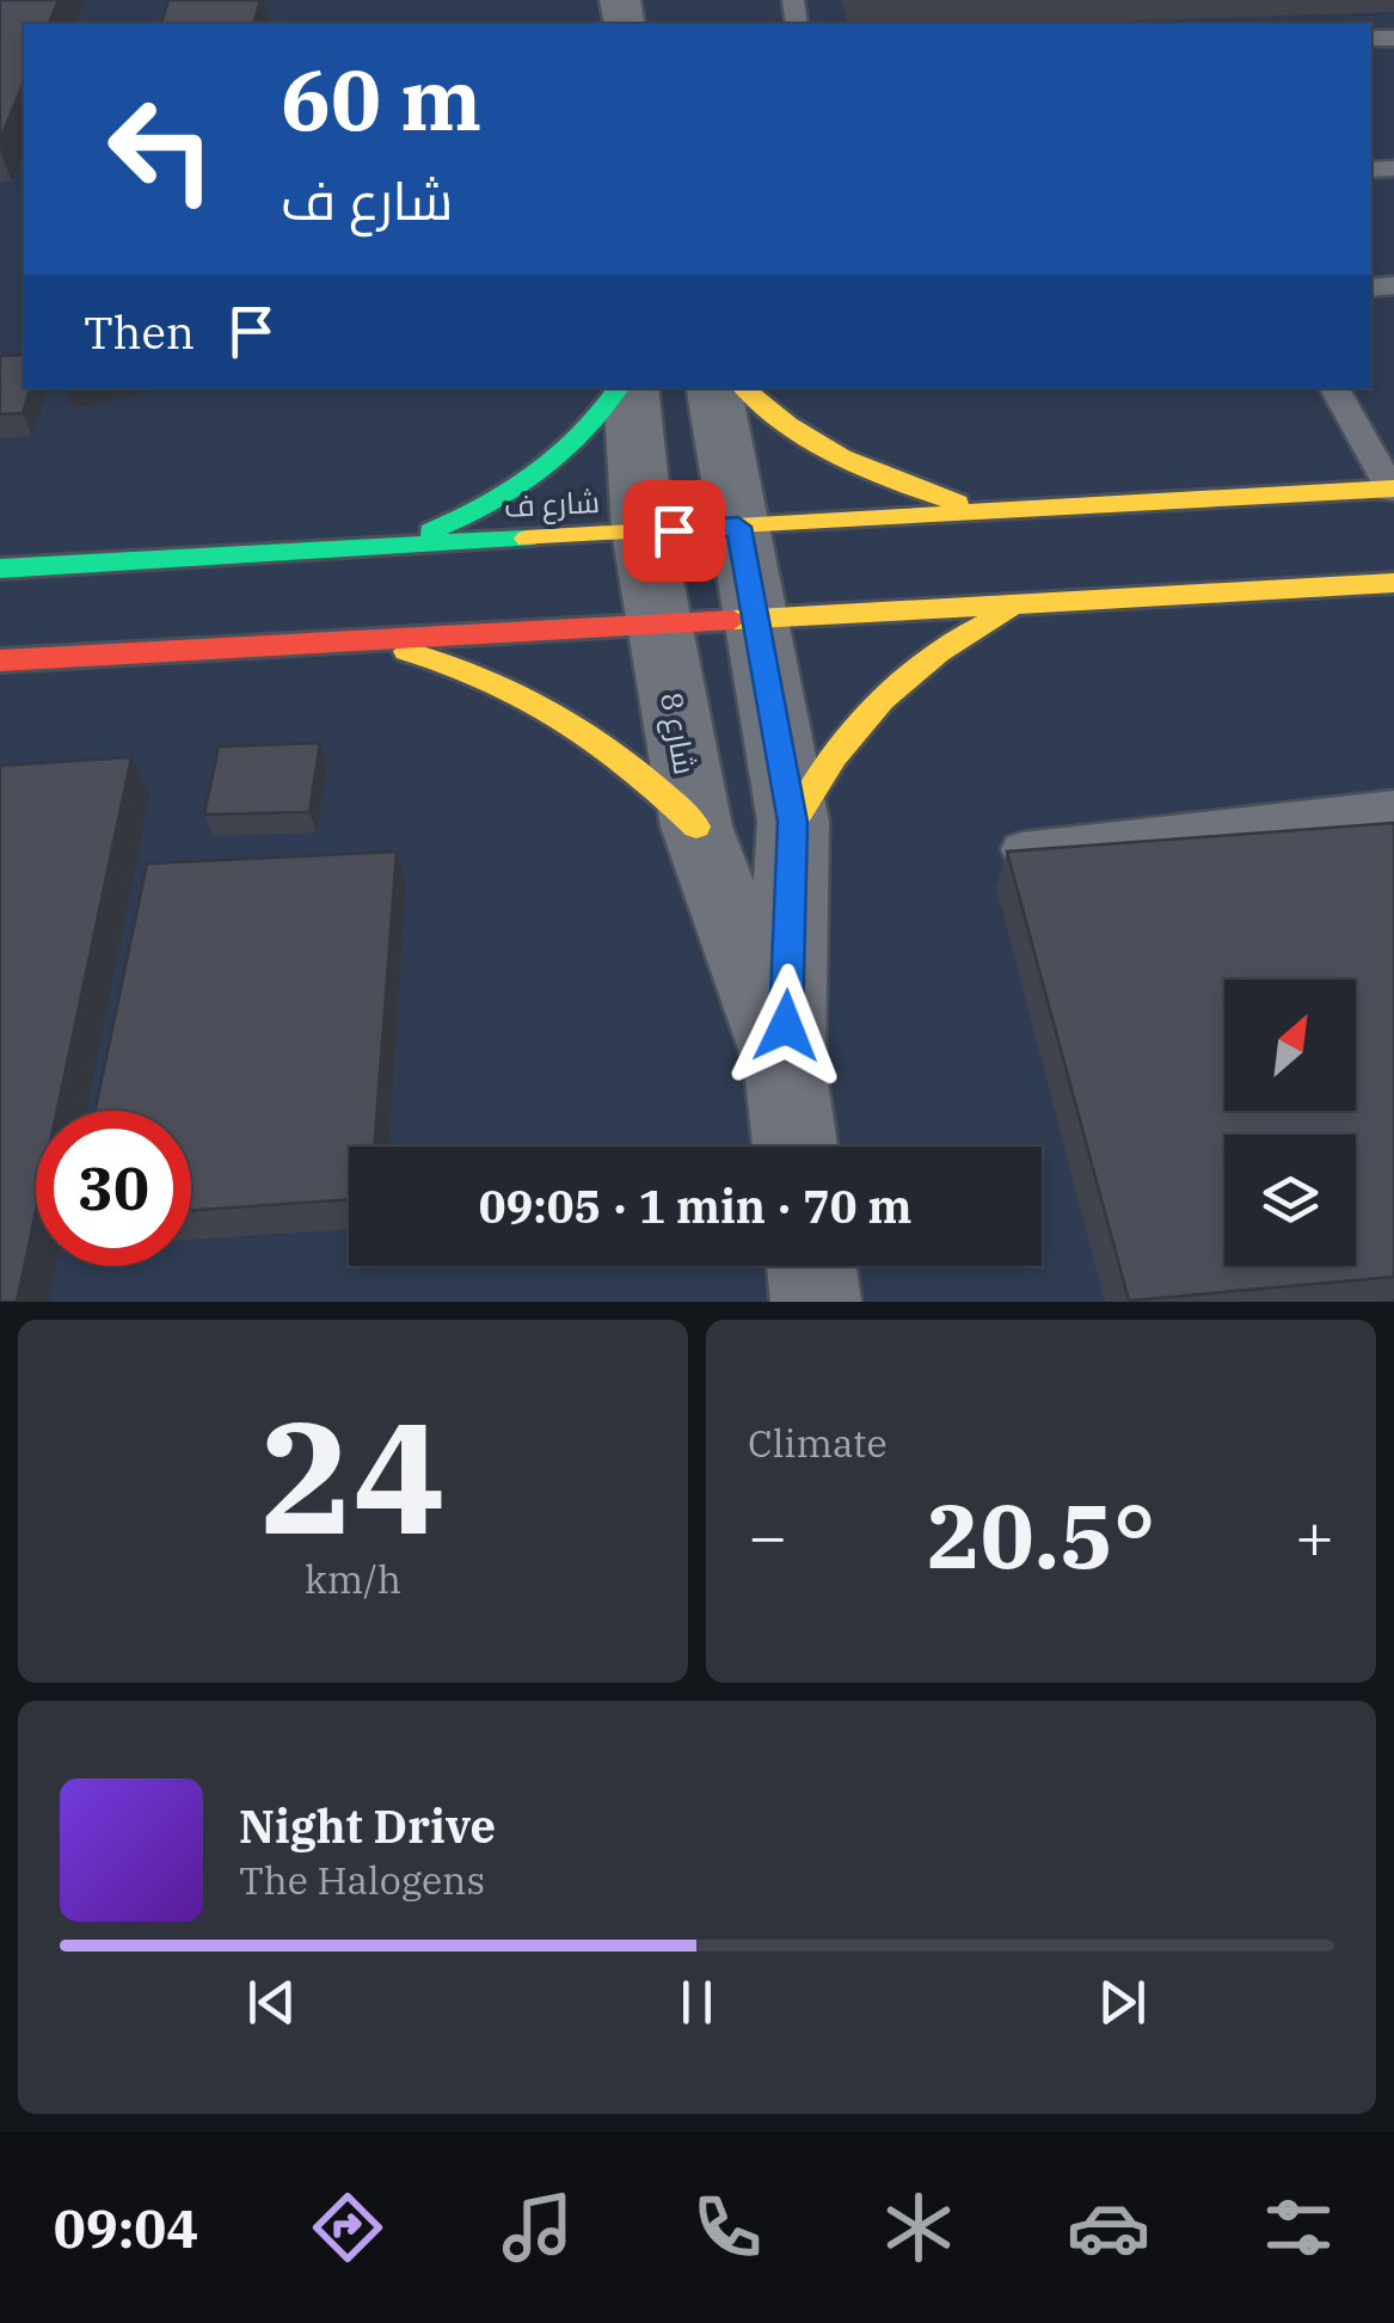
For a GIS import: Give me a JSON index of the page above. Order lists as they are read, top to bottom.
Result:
{
  "streets": {
    "street": ["شارع ف", "شارع 8"]
  },
  "crossings": [
    ["شارع ف", "شارع 8"]
  ],
  "north": "top right",
  "page": {
    "turn": ["60 m", "شارع ف"],
    "then": "Then",
    "limit": "30",
    "trip": "09:05 · 1 min · 70 m",
    "tile": [
      ["24", "km/h"],
      "Climate"
    ],
    "heat": ["−", "20.5°", "+"],
    "song": ["Night Drive", "The Halogens"],
    "tabs": "09:04"
  }
}
